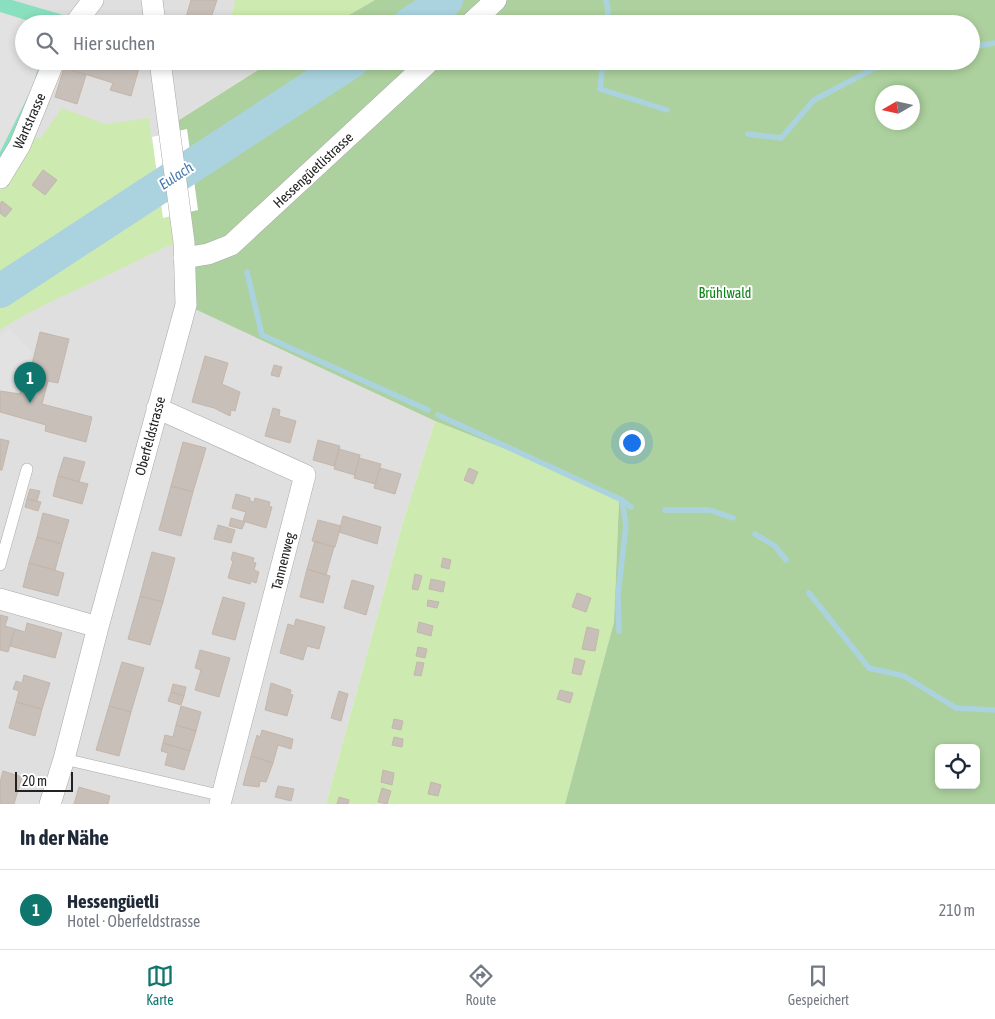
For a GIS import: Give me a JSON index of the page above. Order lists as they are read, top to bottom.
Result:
{
  "streets": {
    "street": [
      "Wartstrasse",
      "Hessengüetlistrasse",
      "Oberfeldstrasse",
      "Tannenweg"
    ]
  },
  "crossings": [
    ["Hessengüetlistrasse", "Oberfeldstrasse"],
    ["Oberfeldstrasse", "Tannenweg"]
  ],
  "water": ["Eulach"],
  "parks": ["Brühlwald"],
  "scale_bar": "20 m",
  "north": "left",
  "page": {
    "search": "Hier suchen",
    "pins": "1",
    "scale": "20 m",
    "heading": "In der Nähe",
    "list": [
      {
        "mark": "1",
        "name": "Hessengüetli",
        "note": "Hotel · Oberfeldstrasse",
        "value": "210 m"
      }
    ],
    "nav": ["Karte", "Route", "Gespeichert"]
  }
}
